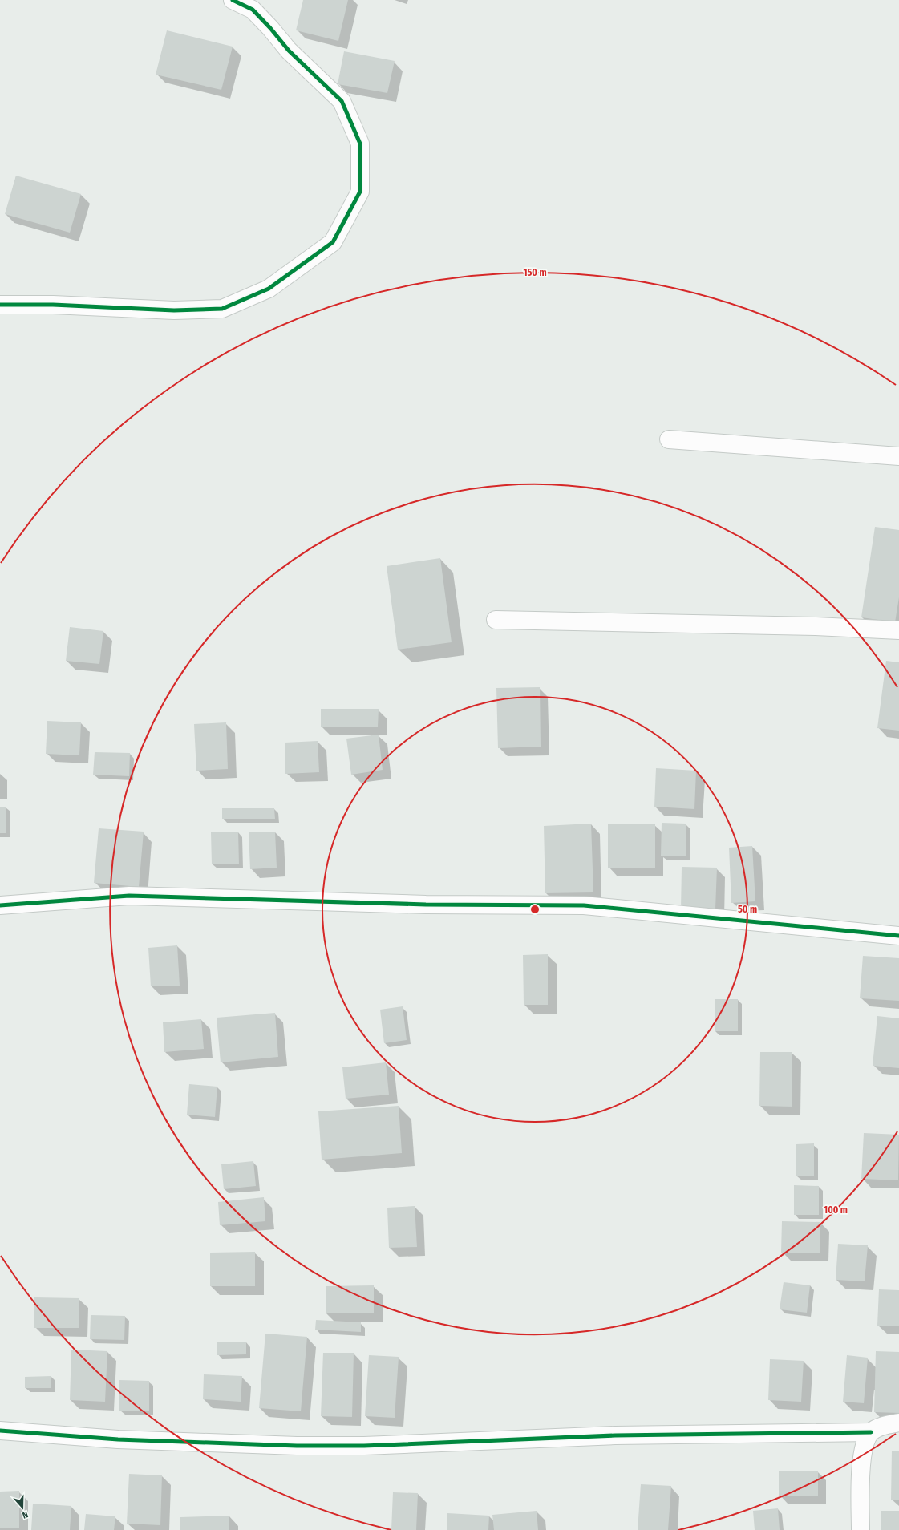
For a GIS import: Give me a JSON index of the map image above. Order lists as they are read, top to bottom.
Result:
{
  "north": "bottom",
  "rings": ["150 m", "50 m", "100 m"]
}
